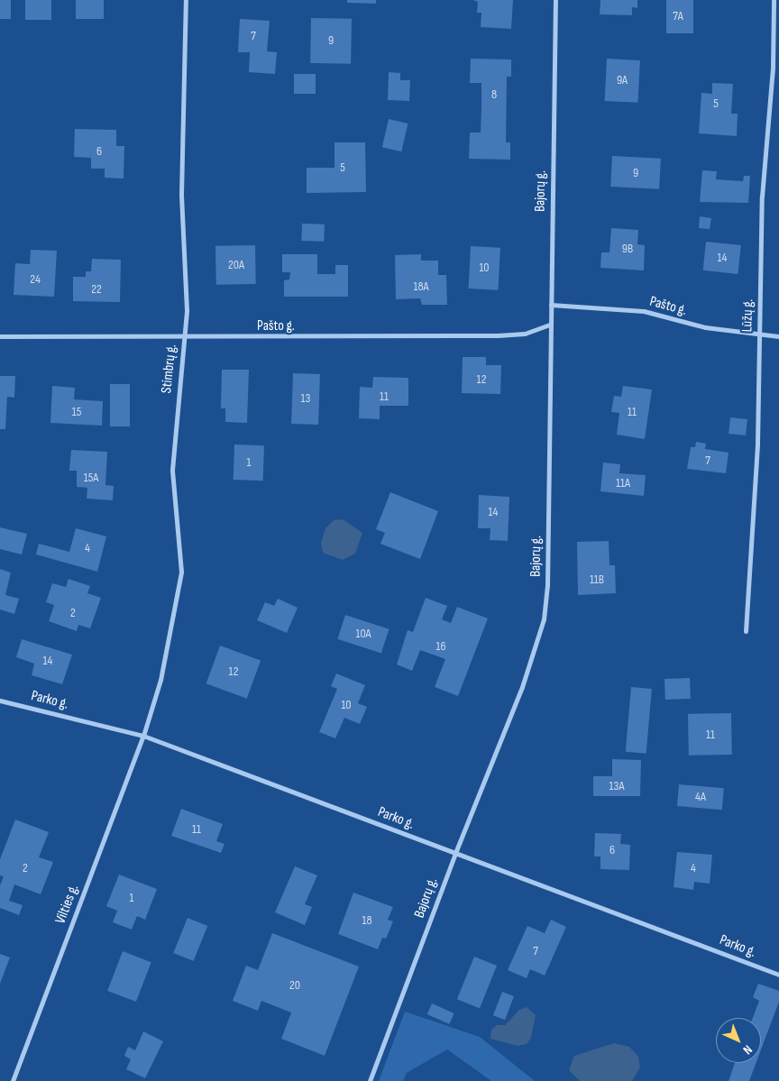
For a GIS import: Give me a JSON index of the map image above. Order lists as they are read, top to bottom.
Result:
{
  "streets": {
    "street": [
      "Bajorų g.",
      "Pašto g.",
      "Lūžų g.",
      "Stimbrų g.",
      "Parko g.",
      "Vilties g."
    ]
  },
  "crossings": [
    ["Bajorų g.", "Pašto g."],
    ["Bajorų g.", "Parko g."],
    ["Pašto g.", "Lūžų g."],
    ["Pašto g.", "Stimbrų g."],
    ["Stimbrų g.", "Parko g."],
    ["Stimbrų g.", "Vilties g."],
    ["Parko g.", "Vilties g."]
  ],
  "house_numbers": [
    "7A",
    "7",
    "9",
    "9A",
    "8",
    "5",
    "6",
    "5",
    "9",
    "9B",
    "14",
    "20A",
    "10",
    "24",
    "18A",
    "22",
    "12",
    "11",
    "13",
    "15",
    "11",
    "7",
    "1",
    "15A",
    "11A",
    "14",
    "4",
    "11B",
    "2",
    "10A",
    "16",
    "14",
    "12",
    "10",
    "11",
    "13A",
    "4A",
    "11",
    "6",
    "2",
    "4",
    "1",
    "18",
    "7",
    "20"
  ],
  "north": "bottom right"
}
